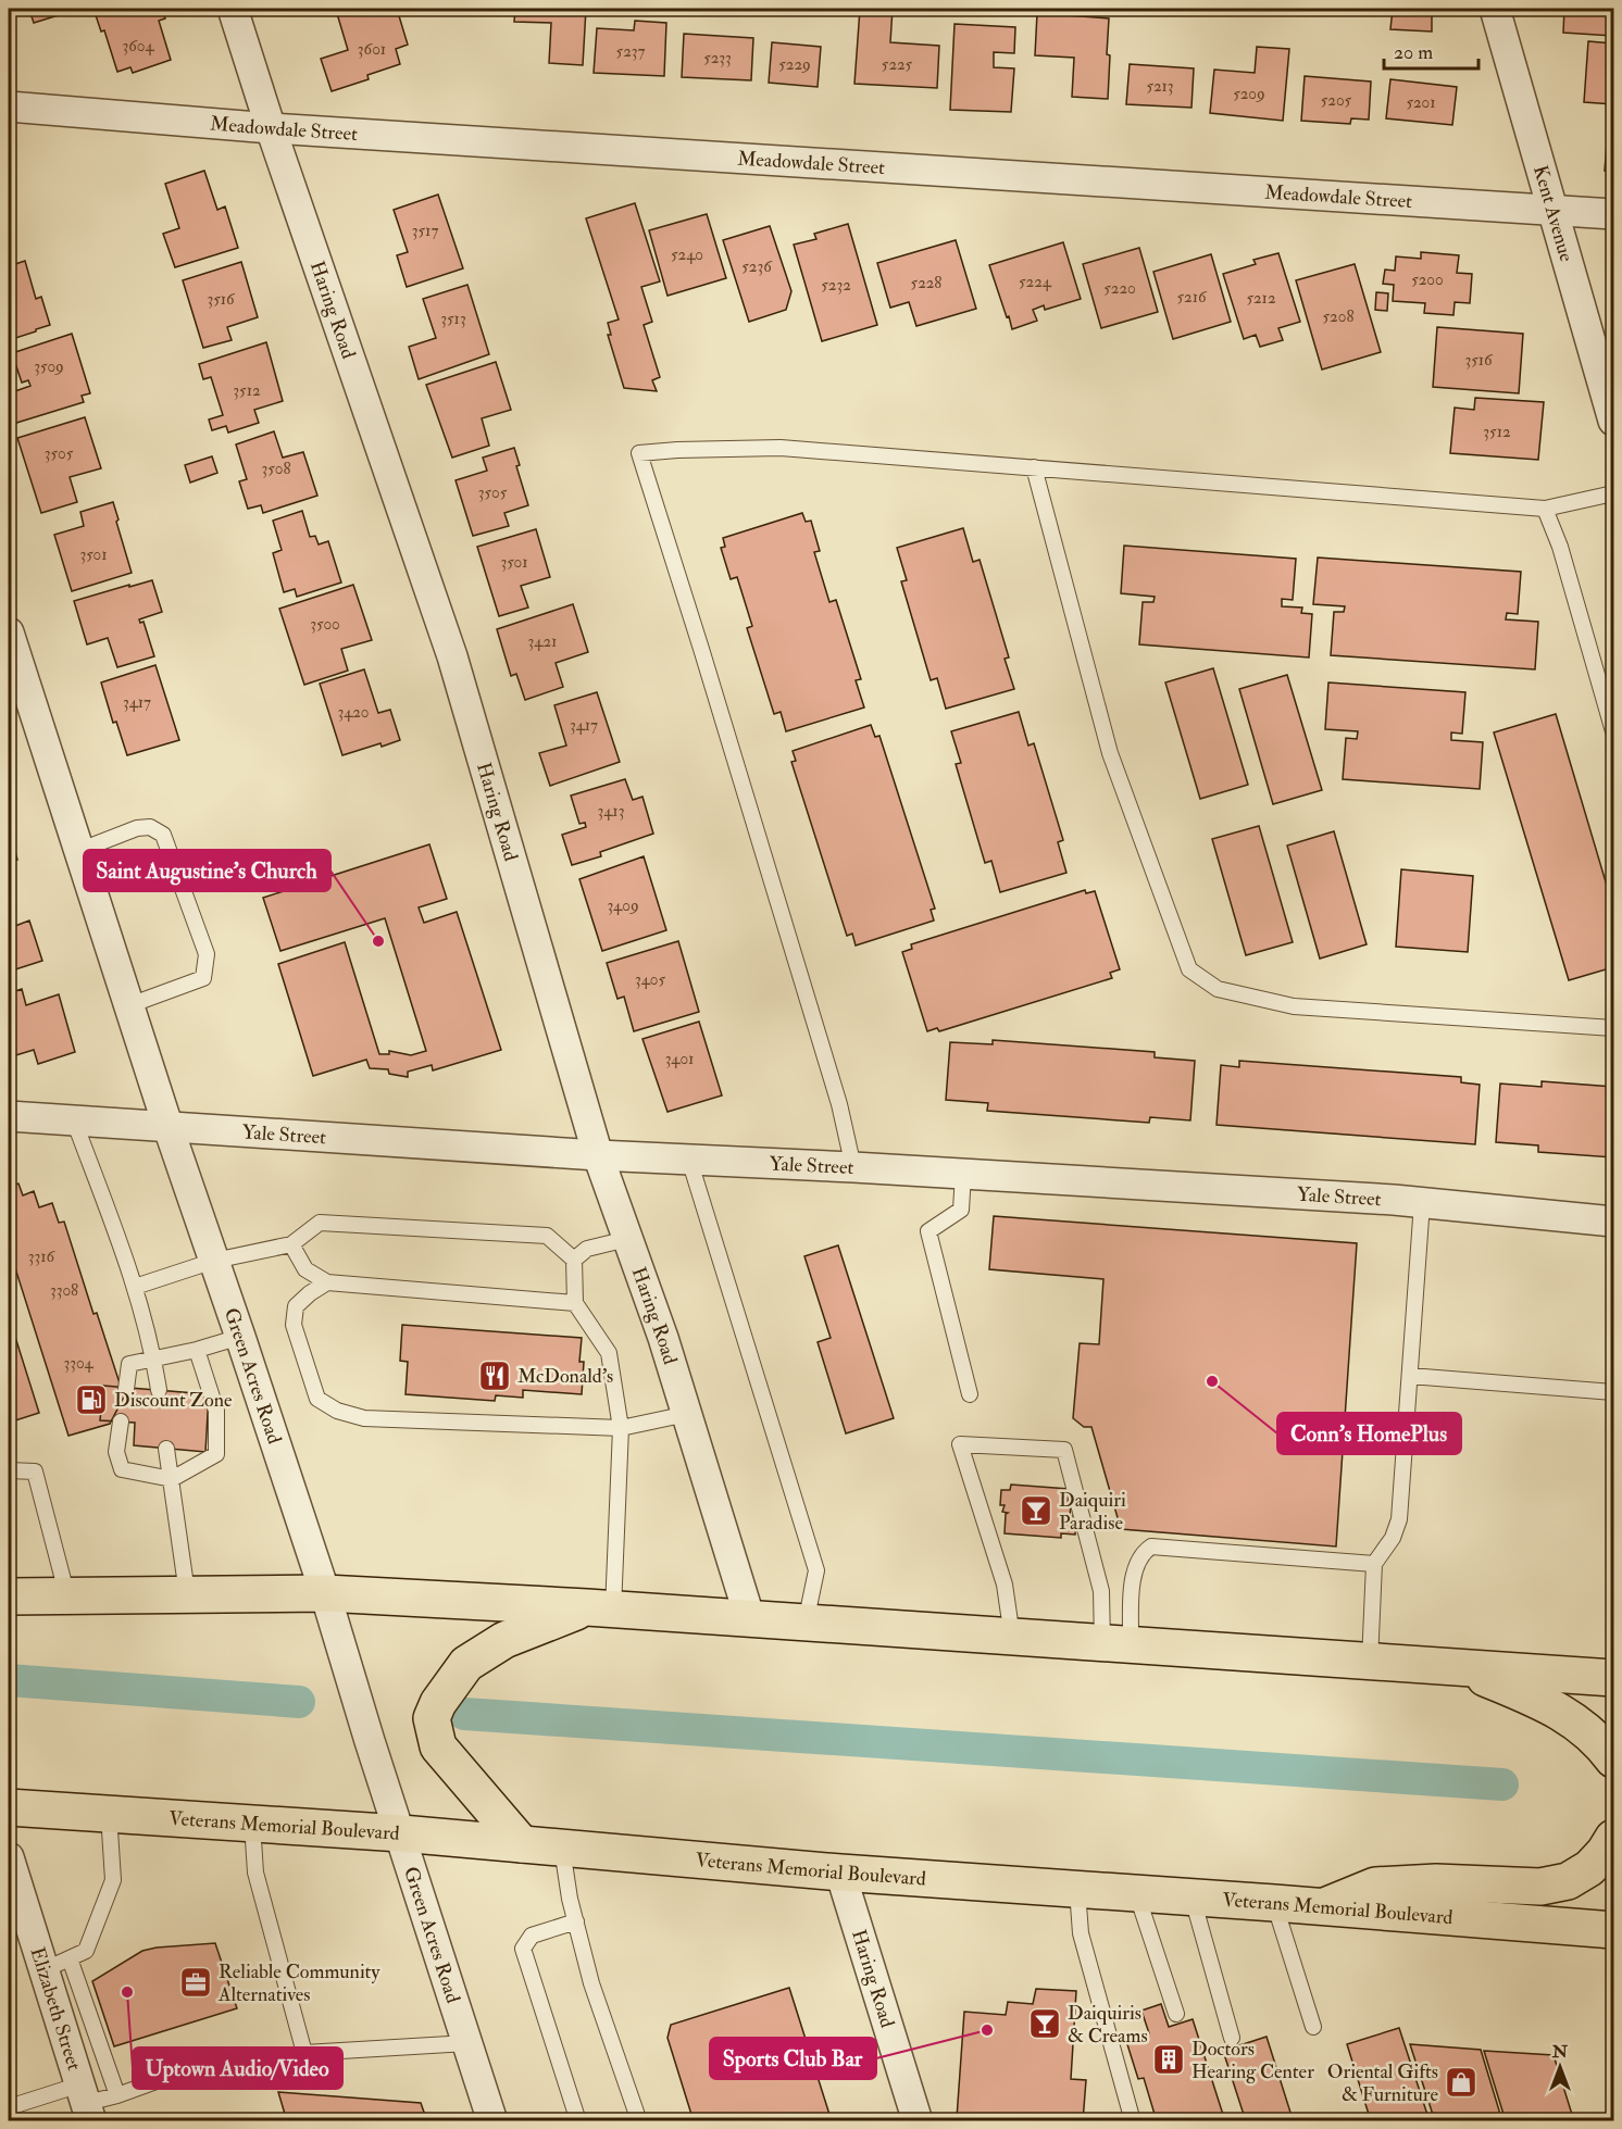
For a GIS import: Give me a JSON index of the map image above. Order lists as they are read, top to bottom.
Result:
{
  "streets": {
    "main road": ["Veterans Memorial Boulevard"],
    "street": [
      "Meadowdale Street",
      "Kent Avenue",
      "Haring Road",
      "Yale Street",
      "Green Acres Road",
      "Elizabeth Street"
    ]
  },
  "crossings": [
    ["Meadowdale Street", "Kent Avenue"],
    ["Meadowdale Street", "Haring Road"],
    ["Haring Road", "Yale Street"],
    ["Haring Road", "Veterans Memorial Boulevard"],
    ["Yale Street", "Green Acres Road"],
    ["Green Acres Road", "Veterans Memorial Boulevard"]
  ],
  "places": {
    "other": [
      "Saint Augustine's Church",
      "Conn's HomePlus",
      "Uptown Audio/Video",
      "Sports Club Bar"
    ],
    "restaurant": ["McDonald's"],
    "fuel station": ["Discount Zone"],
    "bar": ["Daiquiri Paradise", "Daiquiris & Creams"],
    "office": ["Reliable Community Alternatives"],
    "building": ["Doctors Hearing Center"],
    "shop": ["Oriental Gifts & Furniture"]
  },
  "house_numbers": [
    "3604",
    "3601",
    "5237",
    "5233",
    "5229",
    "5225",
    "5213",
    "5209",
    "5205",
    "5201",
    "3517",
    "5240",
    "5236",
    "5200",
    "5224",
    "5228",
    "5232",
    "5220",
    "5216",
    "5212",
    "3516",
    "5208",
    "3513",
    "3516",
    "3509",
    "3512",
    "3512",
    "3505",
    "3508",
    "3505",
    "3501",
    "3501",
    "3500",
    "3421",
    "3417",
    "3420",
    "3417",
    "3413",
    "3409",
    "3405",
    "3401",
    "3316",
    "3308",
    "3304"
  ],
  "scale_bar": "20 m",
  "north": "top"
}
